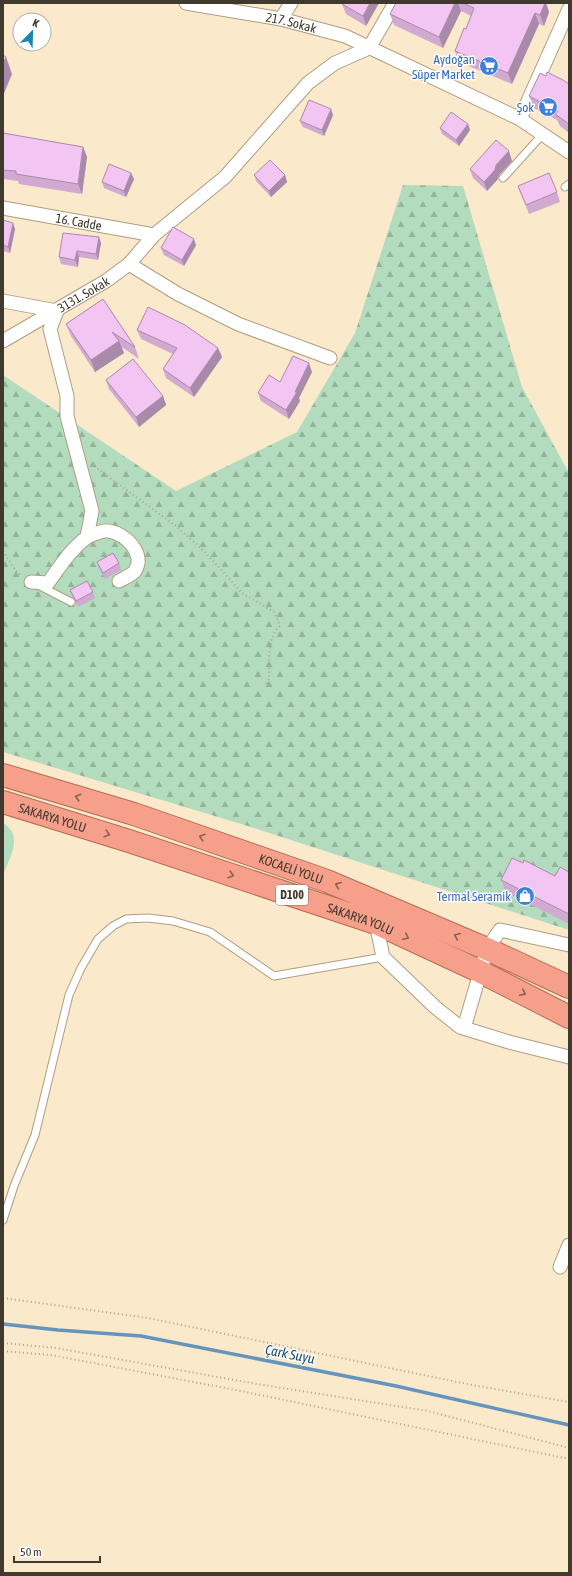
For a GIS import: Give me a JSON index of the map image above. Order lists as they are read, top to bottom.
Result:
{
  "streets": {
    "highway": ["SAKARYA YOLU", "KOCAELİ YOLU", "D100"],
    "street": ["217. Sokak", "16. Cadde", "3131. Sokak"]
  },
  "crossings": [
    ["217. Sokak", "3131. Sokak"],
    ["16. Cadde", "3131. Sokak"]
  ],
  "one_way": ["SAKARYA YOLU", "KOCAELİ YOLU"],
  "water": ["Çark Suyu"],
  "places": {
    "supermarket": ["Aydoğan Süper Market", "Şok"],
    "shop": ["Termal Seramik"]
  },
  "scale_bar": "50 m",
  "north": "top right"
}
